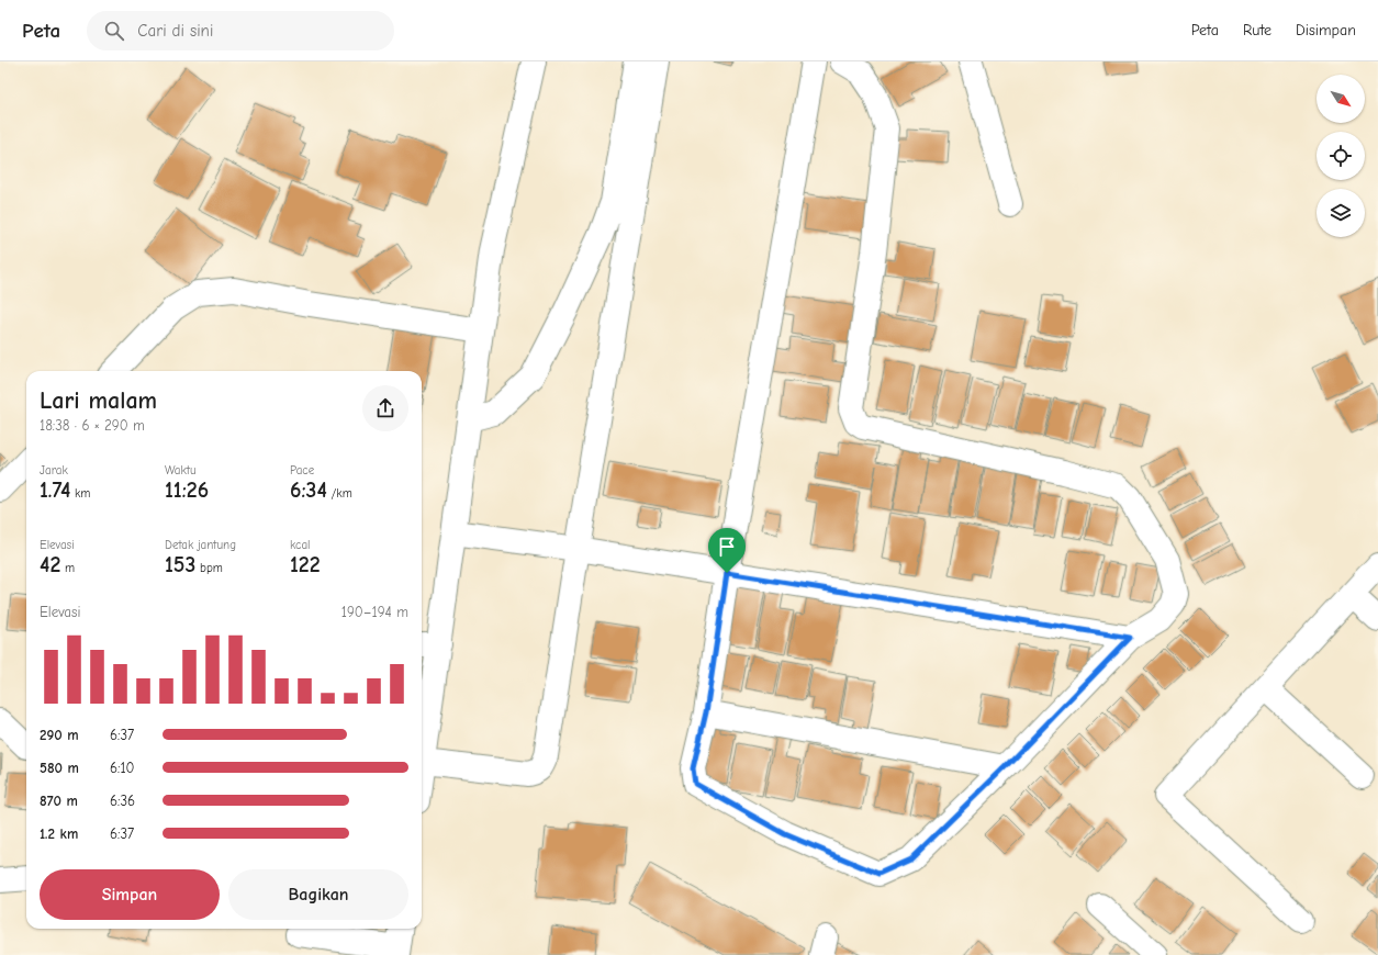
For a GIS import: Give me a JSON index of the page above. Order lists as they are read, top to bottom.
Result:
{
  "north": "bottom right",
  "page": {
    "header": "Peta",
    "search": "Cari di sini",
    "nav": ["Peta", "Rute", "Disimpan"],
    "heading": ["Lari malam", "18:38 · 6 × 290 m"],
    "stats": [
      ["Jarak", "1.74 km"],
      ["Waktu", "11:26"],
      ["Pace", "6:34 /km"],
      ["Elevasi", "42 m"],
      ["Detak jantung", "153 bpm"],
      ["kcal", "122"]
    ],
    "chart": ["Elevasi", "190–194 m"],
    "list": [
      {
        "name": "290 m",
        "note": "6:37"
      },
      {
        "name": "580 m",
        "note": "6:10"
      },
      {
        "name": "870 m",
        "note": "6:36"
      },
      {
        "name": "1.2 km",
        "note": "6:37"
      }
    ],
    "buttons": ["Simpan", "Bagikan"]
  }
}
